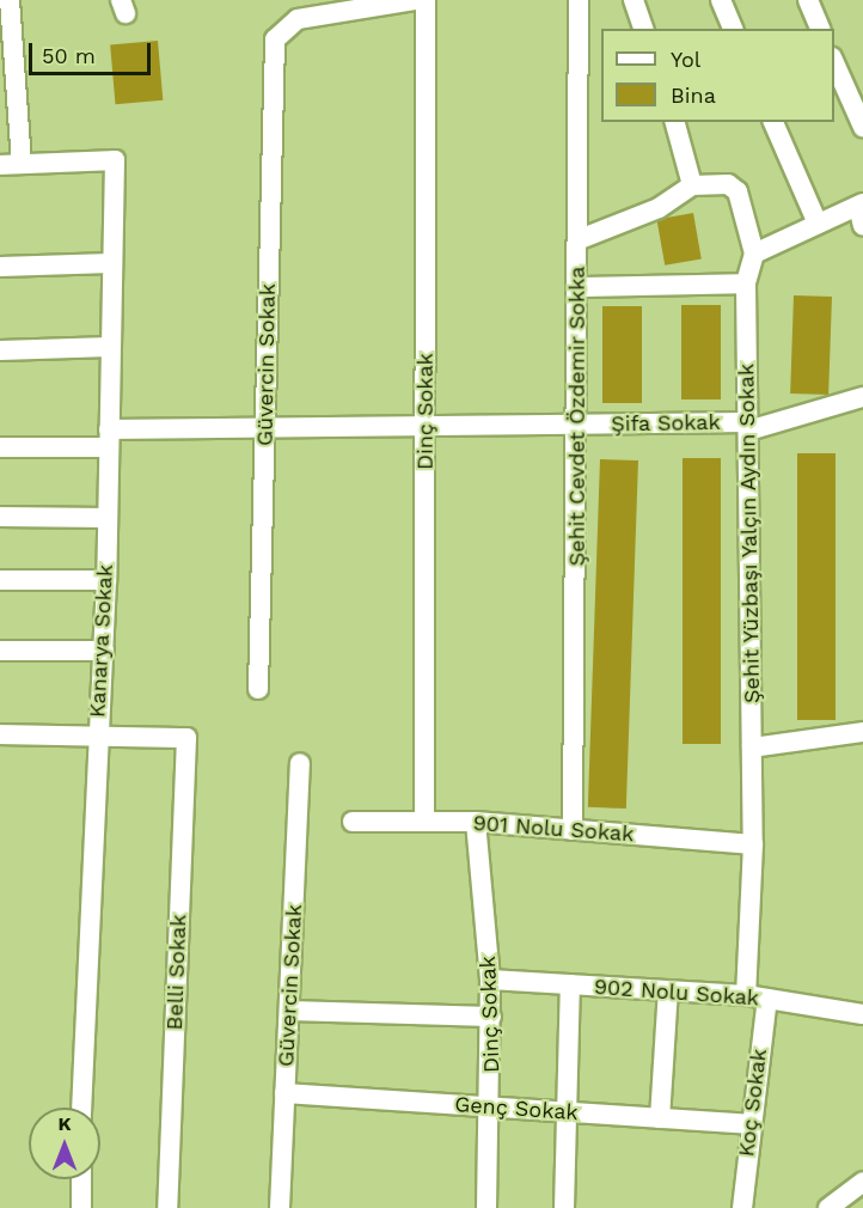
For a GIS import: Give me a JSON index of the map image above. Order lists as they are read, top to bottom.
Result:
{
  "streets": {
    "street": [
      "Güvercin Sokak",
      "Dinç Sokak",
      "Şehit Cevdet Özdemir Sokka",
      "Şifa Sokak",
      "Şehit Yüzbaşı Yalçın Aydın Sokak",
      "Kanarya Sokak",
      "901 Nolu Sokak",
      "Belli Sokak",
      "902 Nolu Sokak",
      "Koç Sokak",
      "Genç Sokak"
    ]
  },
  "crossings": [
    ["Güvercin Sokak", "Şifa Sokak"],
    ["Güvercin Sokak", "Genç Sokak"],
    ["Dinç Sokak", "Şifa Sokak"],
    ["Dinç Sokak", "901 Nolu Sokak"],
    ["Dinç Sokak", "902 Nolu Sokak"],
    ["Dinç Sokak", "Genç Sokak"],
    ["Şehit Cevdet Özdemir Sokka", "Şifa Sokak"],
    ["Şehit Cevdet Özdemir Sokka", "901 Nolu Sokak"],
    ["Şifa Sokak", "Şehit Yüzbaşı Yalçın Aydın Sokak"],
    ["Şifa Sokak", "Kanarya Sokak"],
    ["Şehit Yüzbaşı Yalçın Aydın Sokak", "901 Nolu Sokak"],
    ["Şehit Yüzbaşı Yalçın Aydın Sokak", "902 Nolu Sokak"],
    ["Kanarya Sokak", "Belli Sokak"],
    ["902 Nolu Sokak", "Koç Sokak"],
    ["Koç Sokak", "Genç Sokak"]
  ],
  "legend": ["Yol", "Bina"],
  "scale_bar": "50 m",
  "north": "top"
}
